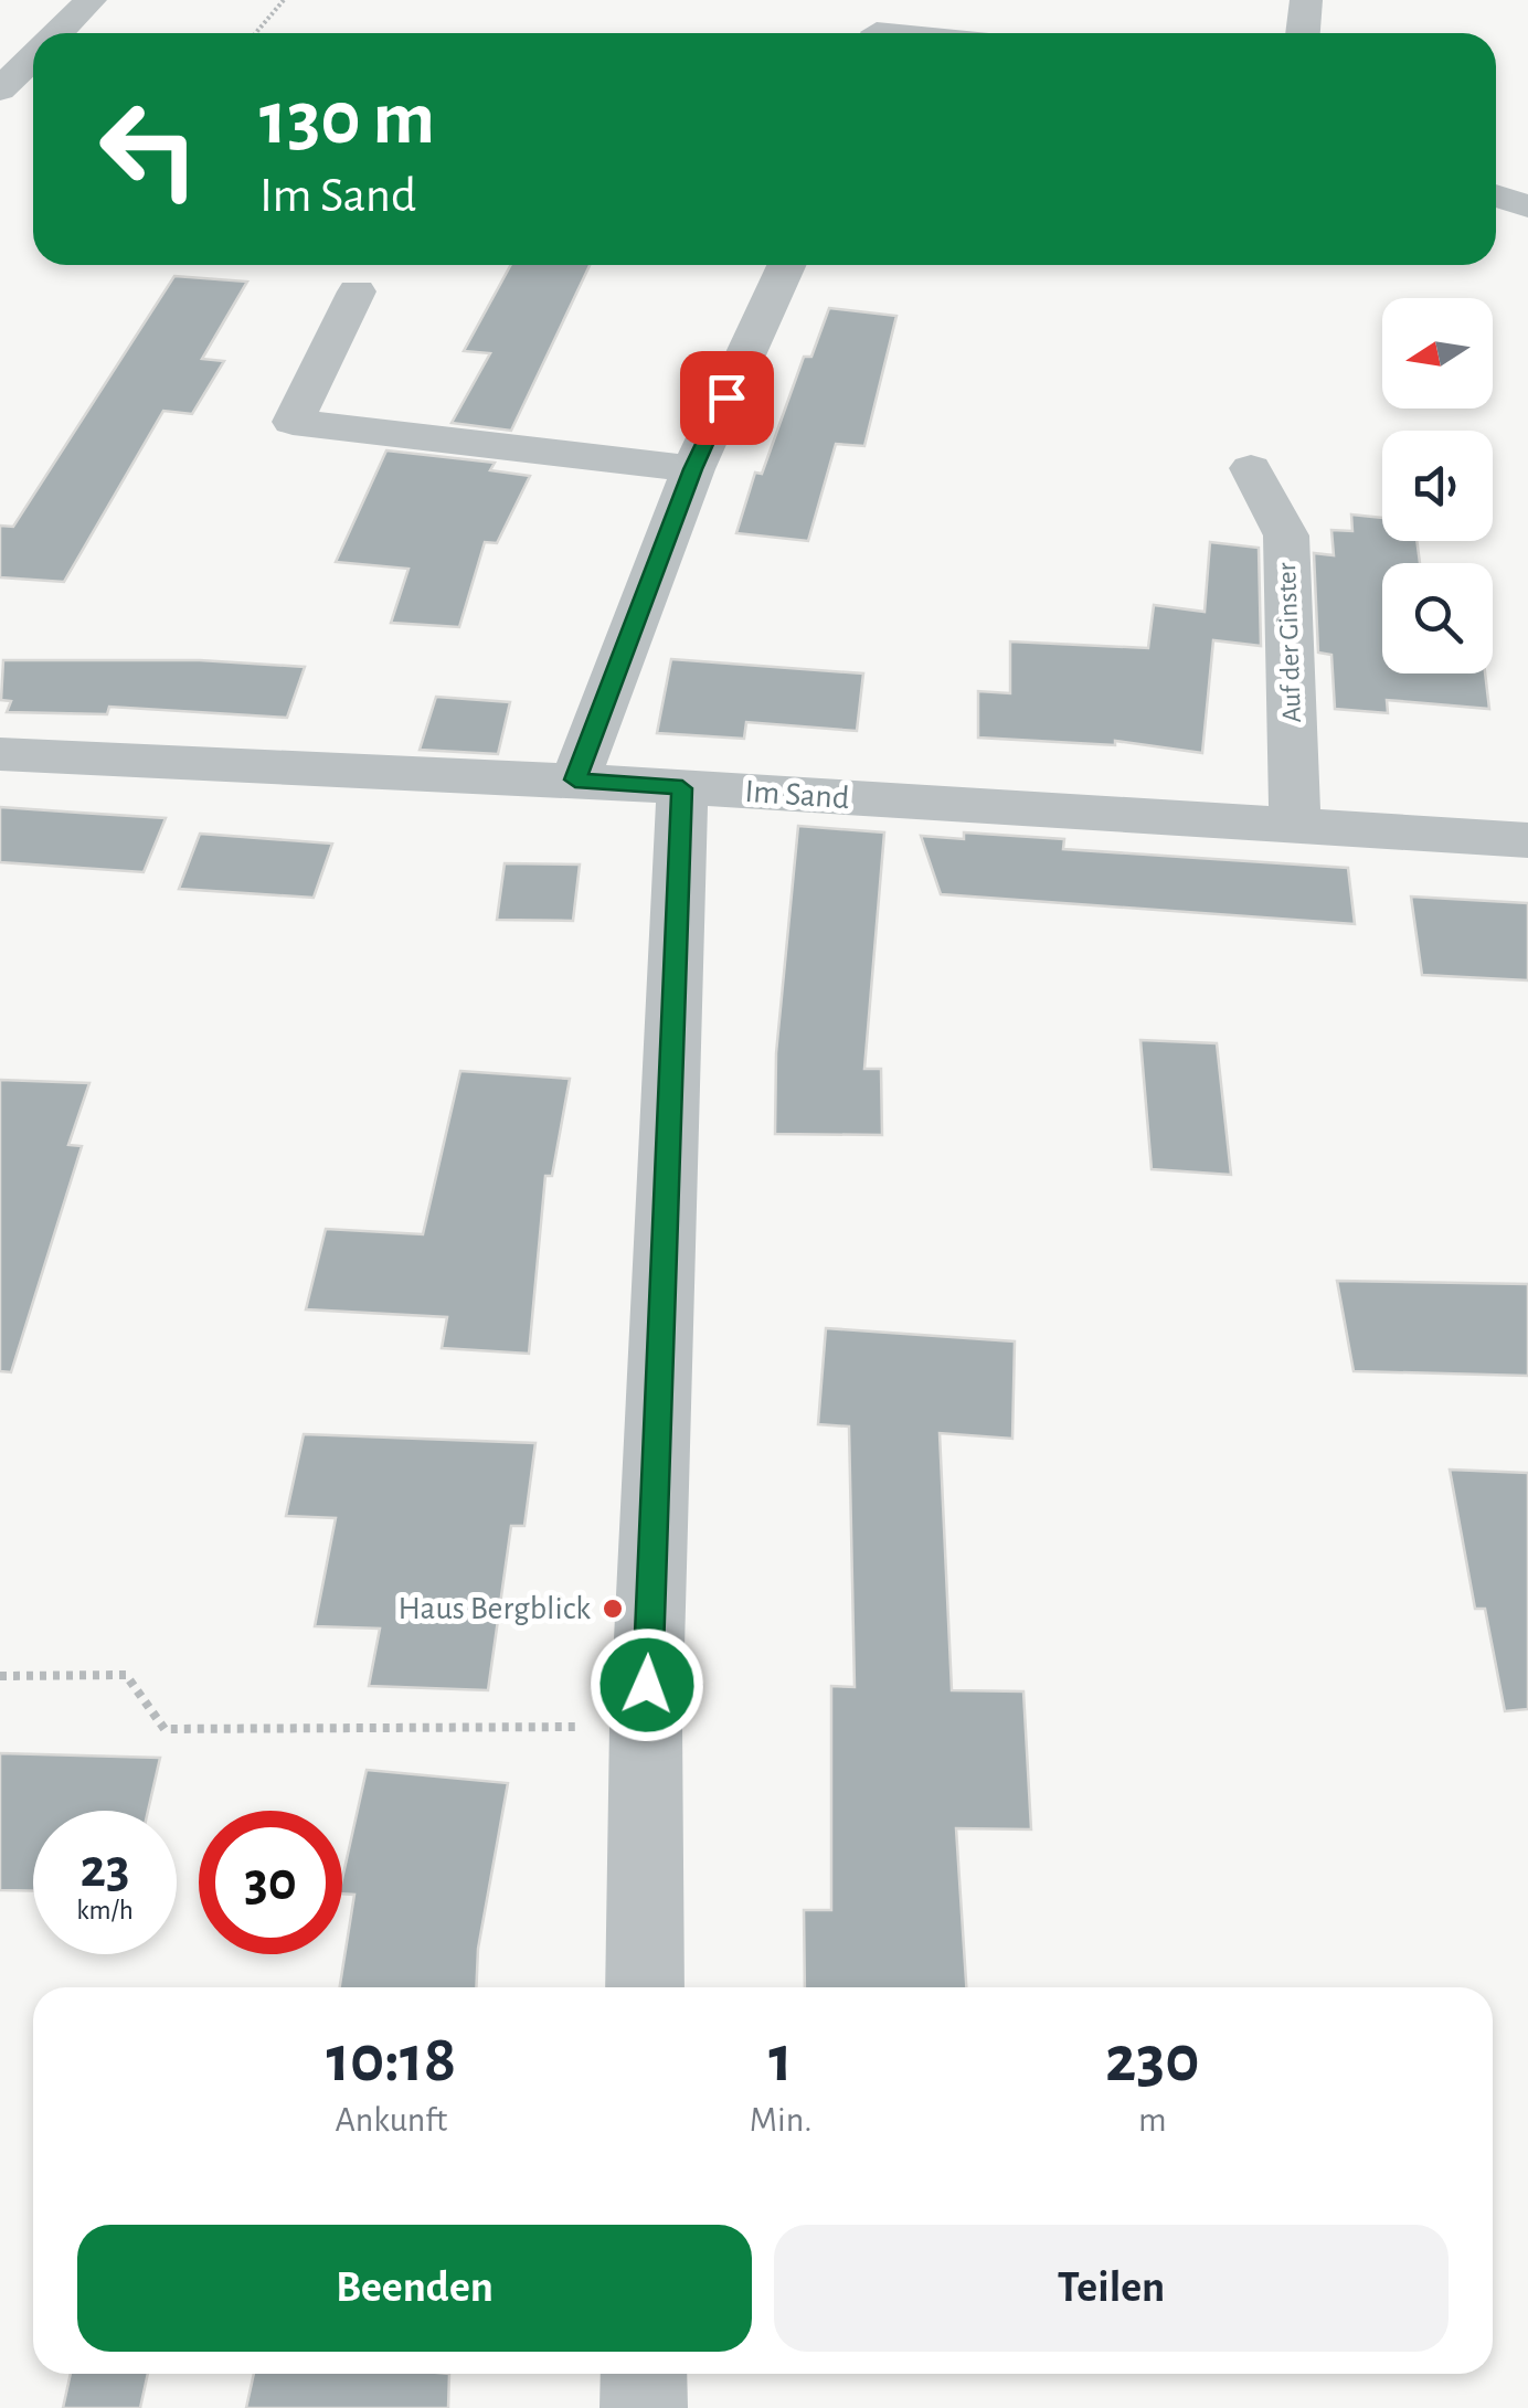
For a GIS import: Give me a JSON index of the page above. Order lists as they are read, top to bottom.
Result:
{
  "streets": {
    "street": ["Auf der Ginster", "Im Sand"]
  },
  "crossings": [
    ["Auf der Ginster", "Im Sand"]
  ],
  "places": ["Haus Bergblick"],
  "north": "left",
  "page": {
    "turn": ["130 m", "Im Sand"],
    "speed": "23 km/h",
    "limit": "30",
    "eta": [
      "10:18",
      "Ankunft",
      "1",
      "Min.",
      "230",
      "m"
    ],
    "buttons": ["Beenden", "Teilen"]
  }
}
